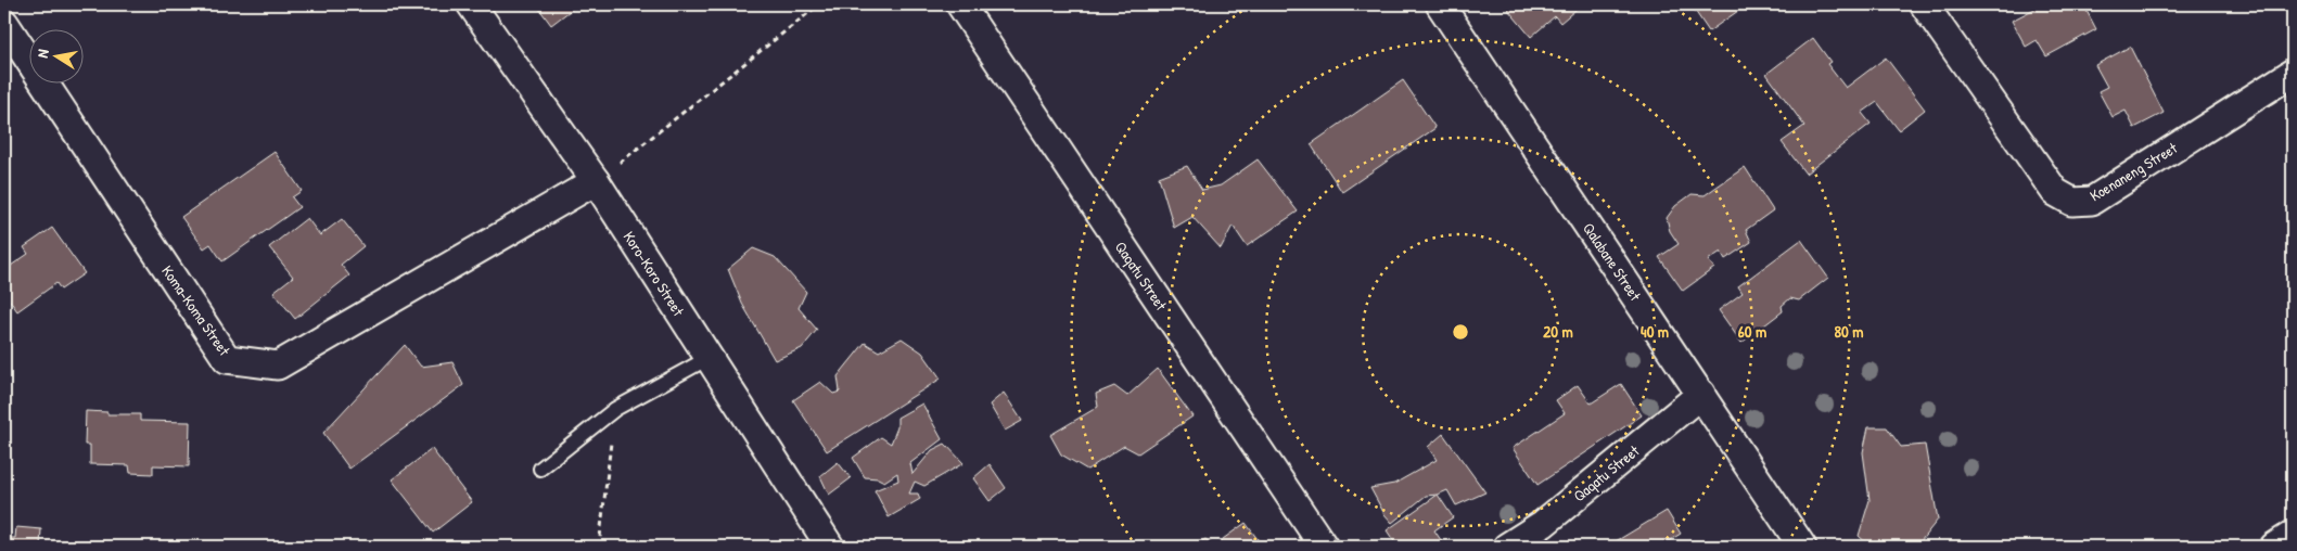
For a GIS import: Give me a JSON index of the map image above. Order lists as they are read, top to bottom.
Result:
{
  "streets": {
    "street": [
      "Koenaneng Street",
      "Qalabane Street",
      "Koro-Koro Street",
      "Qaqatu Street",
      "Koma-Koma Street"
    ]
  },
  "crossings": [
    ["Qalabane Street", "Qaqatu Street"],
    ["Koro-Koro Street", "Koma-Koma Street"]
  ],
  "north": "left",
  "rings": [
    "20 m",
    "40 m",
    "60 m",
    "80 m"
  ]
}
